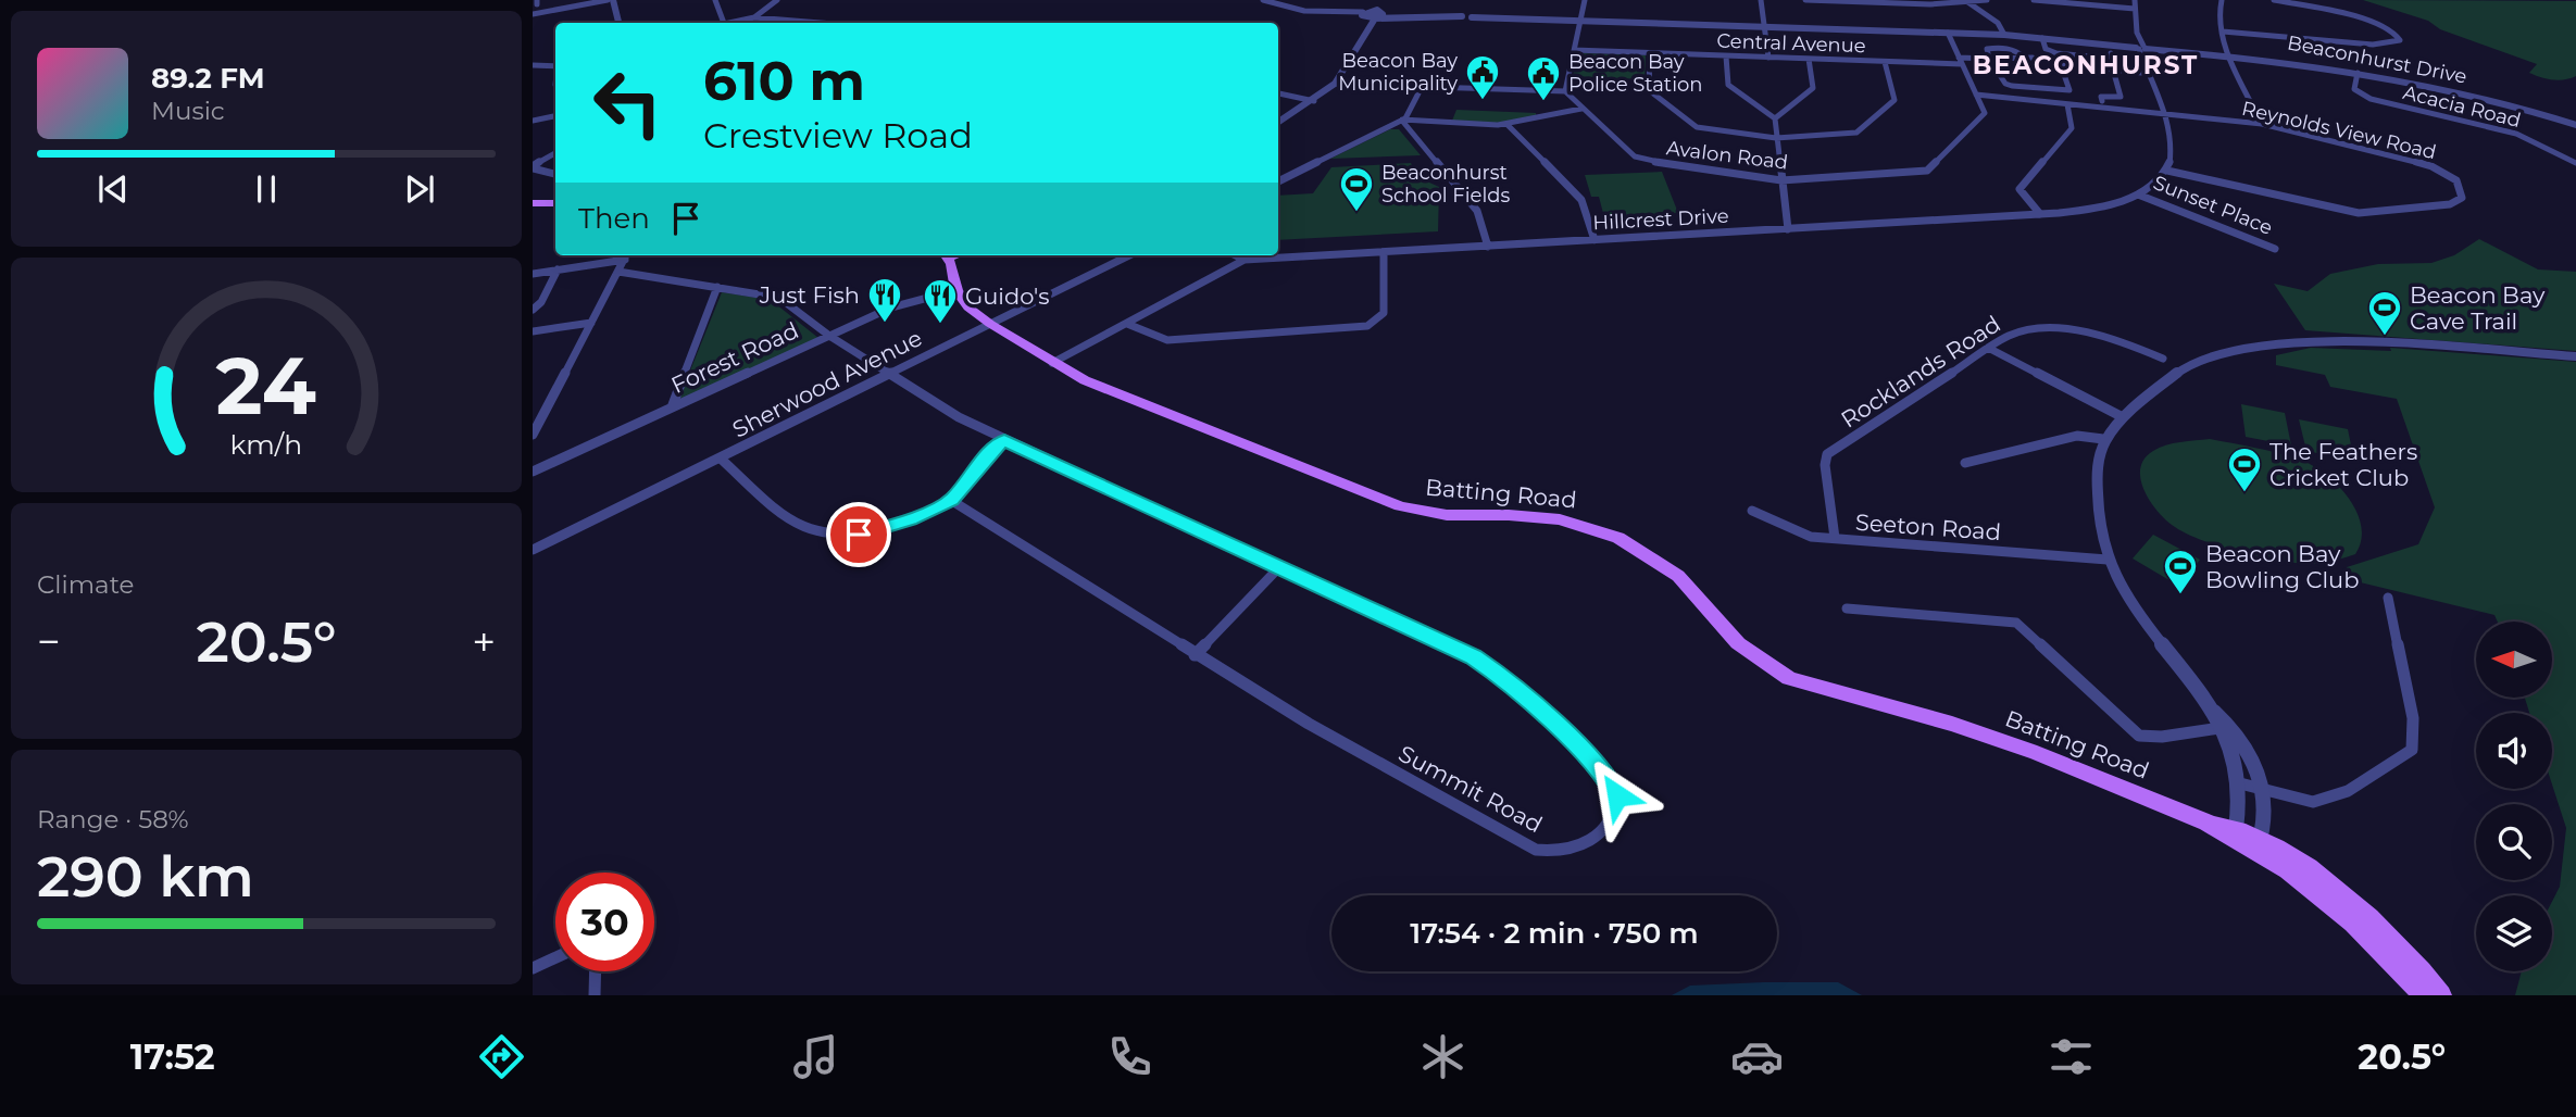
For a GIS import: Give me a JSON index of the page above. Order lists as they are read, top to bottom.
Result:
{
  "streets": {
    "main road": ["Batting Road"],
    "street": [
      "Central Avenue",
      "Beaconhurst Drive",
      "Acacia Road",
      "Reynolds View Road",
      "Avalon Road",
      "Sunset Place",
      "Hillcrest Drive",
      "Forest Road",
      "Rocklands Road",
      "Sherwood Avenue",
      "Seeton Road",
      "Summit Road"
    ]
  },
  "crossings": [
    ["Beaconhurst Drive", "Acacia Road"],
    ["Reynolds View Road", "Avalon Road"],
    ["Reynolds View Road", "Hillcrest Drive"],
    ["Sunset Place", "Hillcrest Drive"],
    ["Hillcrest Drive", "Batting Road"],
    ["Forest Road", "Batting Road"],
    ["Forest Road", "Summit Road"],
    ["Rocklands Road", "Seeton Road"],
    ["Sherwood Avenue", "Batting Road"],
    ["Sherwood Avenue", "Summit Road"]
  ],
  "districts": ["BEACONHURST"],
  "places": {
    "public building": ["Beacon Bay Municipality", "Beacon Bay Police Station"],
    "sports": [
      "Beaconhurst School Fields",
      "Beacon Bay Cave Trail",
      "The Feathers Cricket Club",
      "Beacon Bay Bowling Club"
    ],
    "restaurant": ["Just Fish", "Guido's"]
  },
  "north": "left",
  "page": {
    "turn": ["610 m", "Crestview Road"],
    "song": ["89.2 FM", "Music"],
    "then": "Then",
    "tile": [
      "Climate",
      ["Range · 58%", "290 km"]
    ],
    "heat": ["−", "20.5°", "+"],
    "limit": "30",
    "trip": "17:54 · 2 min · 750 m",
    "tabs": ["17:52", "20.5°"],
    "gauge": ["24", "km/h"]
  }
}
